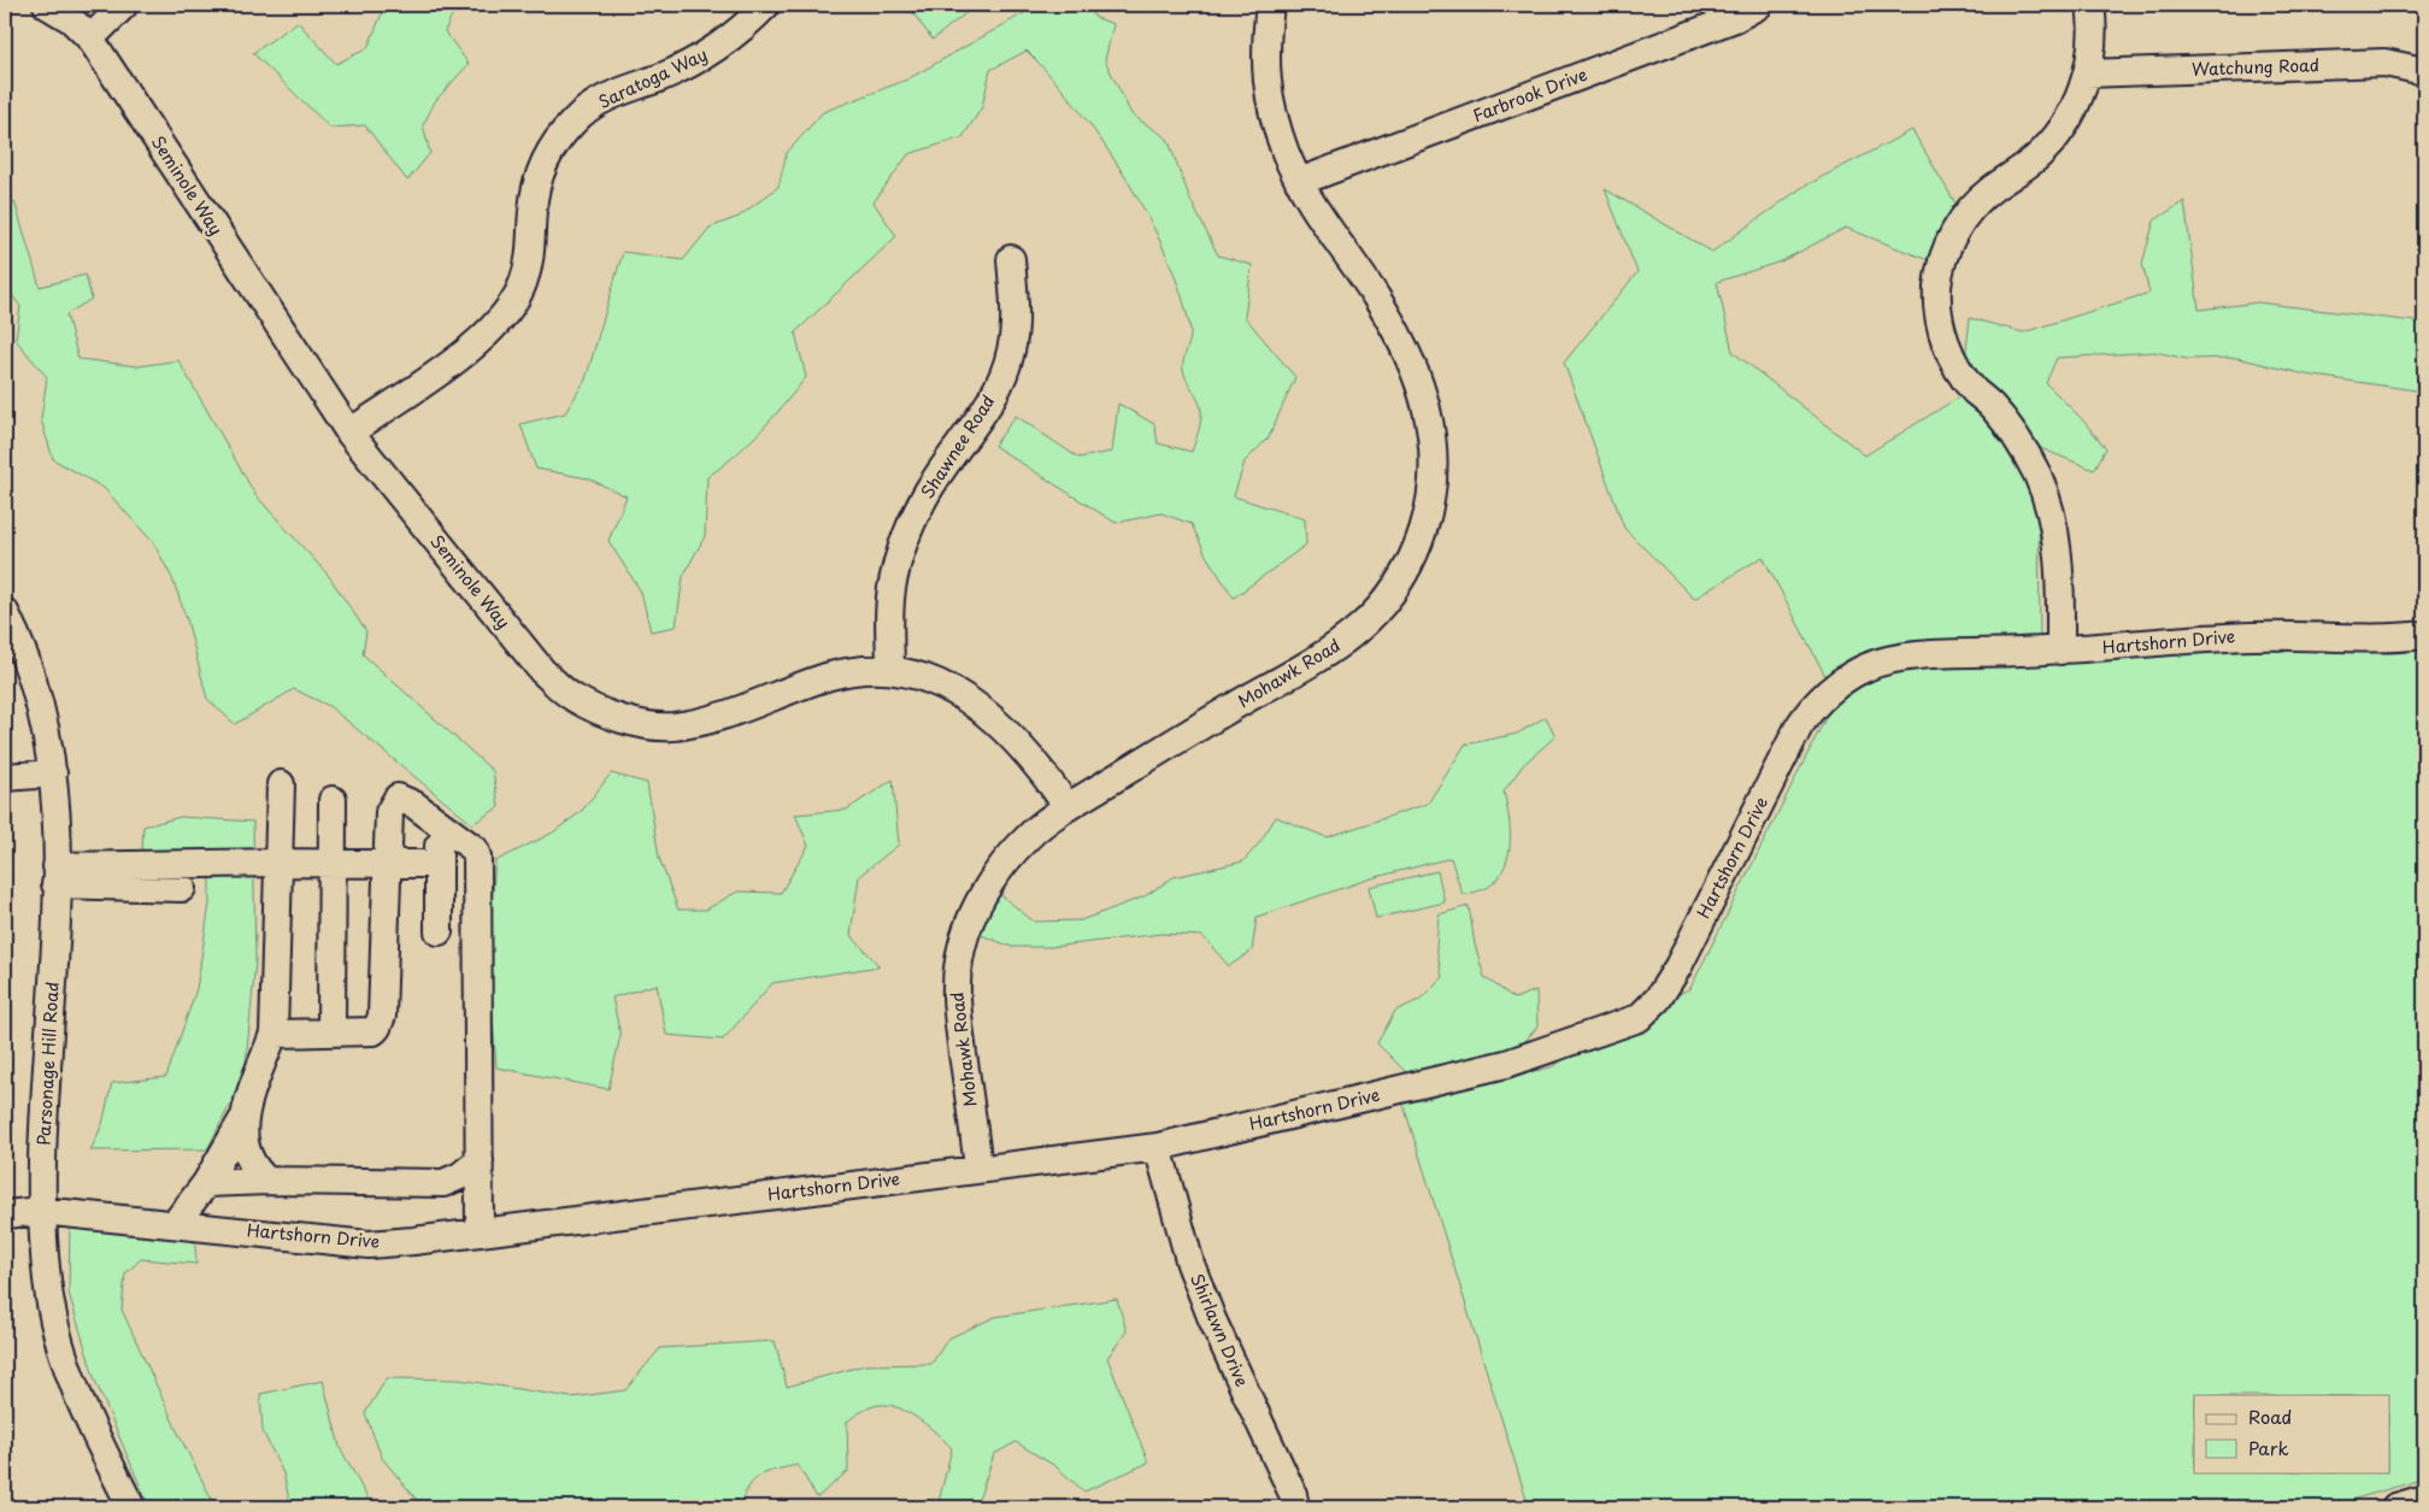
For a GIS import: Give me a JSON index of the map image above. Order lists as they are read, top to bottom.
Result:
{
  "streets": {
    "street": [
      "Watchung Road",
      "Saratoga Way",
      "Farbrook Drive",
      "Seminole Way",
      "Shawnee Road",
      "Hartshorn Drive",
      "Mohawk Road",
      "Parsonage Hill Road",
      "Shirlawn Drive"
    ]
  },
  "crossings": [
    ["Saratoga Way", "Seminole Way"],
    ["Farbrook Drive", "Mohawk Road"],
    ["Seminole Way", "Shawnee Road"],
    ["Seminole Way", "Mohawk Road"],
    ["Hartshorn Drive", "Mohawk Road"],
    ["Hartshorn Drive", "Parsonage Hill Road"],
    ["Hartshorn Drive", "Shirlawn Drive"]
  ],
  "legend": ["Road", "Park"]
}
